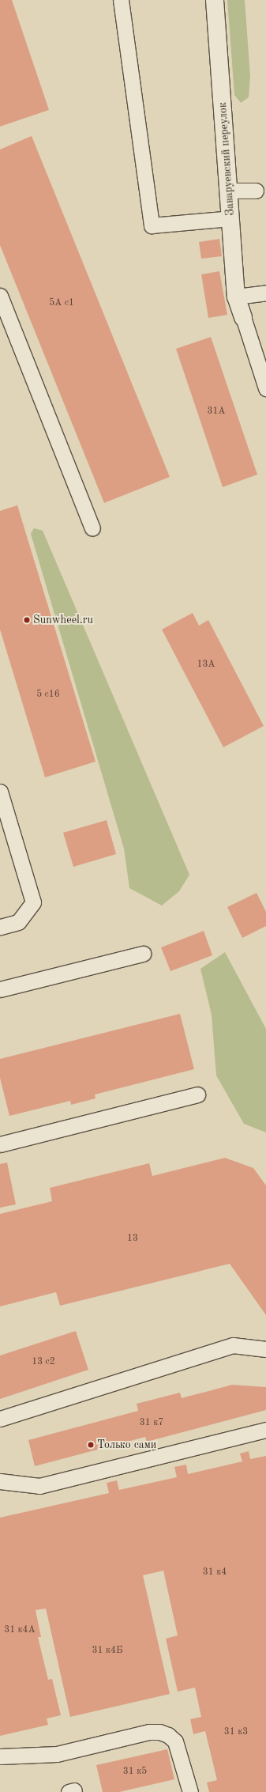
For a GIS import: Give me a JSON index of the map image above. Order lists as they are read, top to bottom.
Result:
{
  "streets": {
    "street": ["Заваруевский переулок"]
  },
  "places": ["Sunwheel.ru", "Только сами"],
  "house_numbers": [
    "5А с1",
    "31А",
    "13А",
    "5 с16",
    "13",
    "13 с2",
    "31 к7",
    "31 к4",
    "31 к4А",
    "31 к4Б",
    "31 к3",
    "31 к5"
  ]
}
